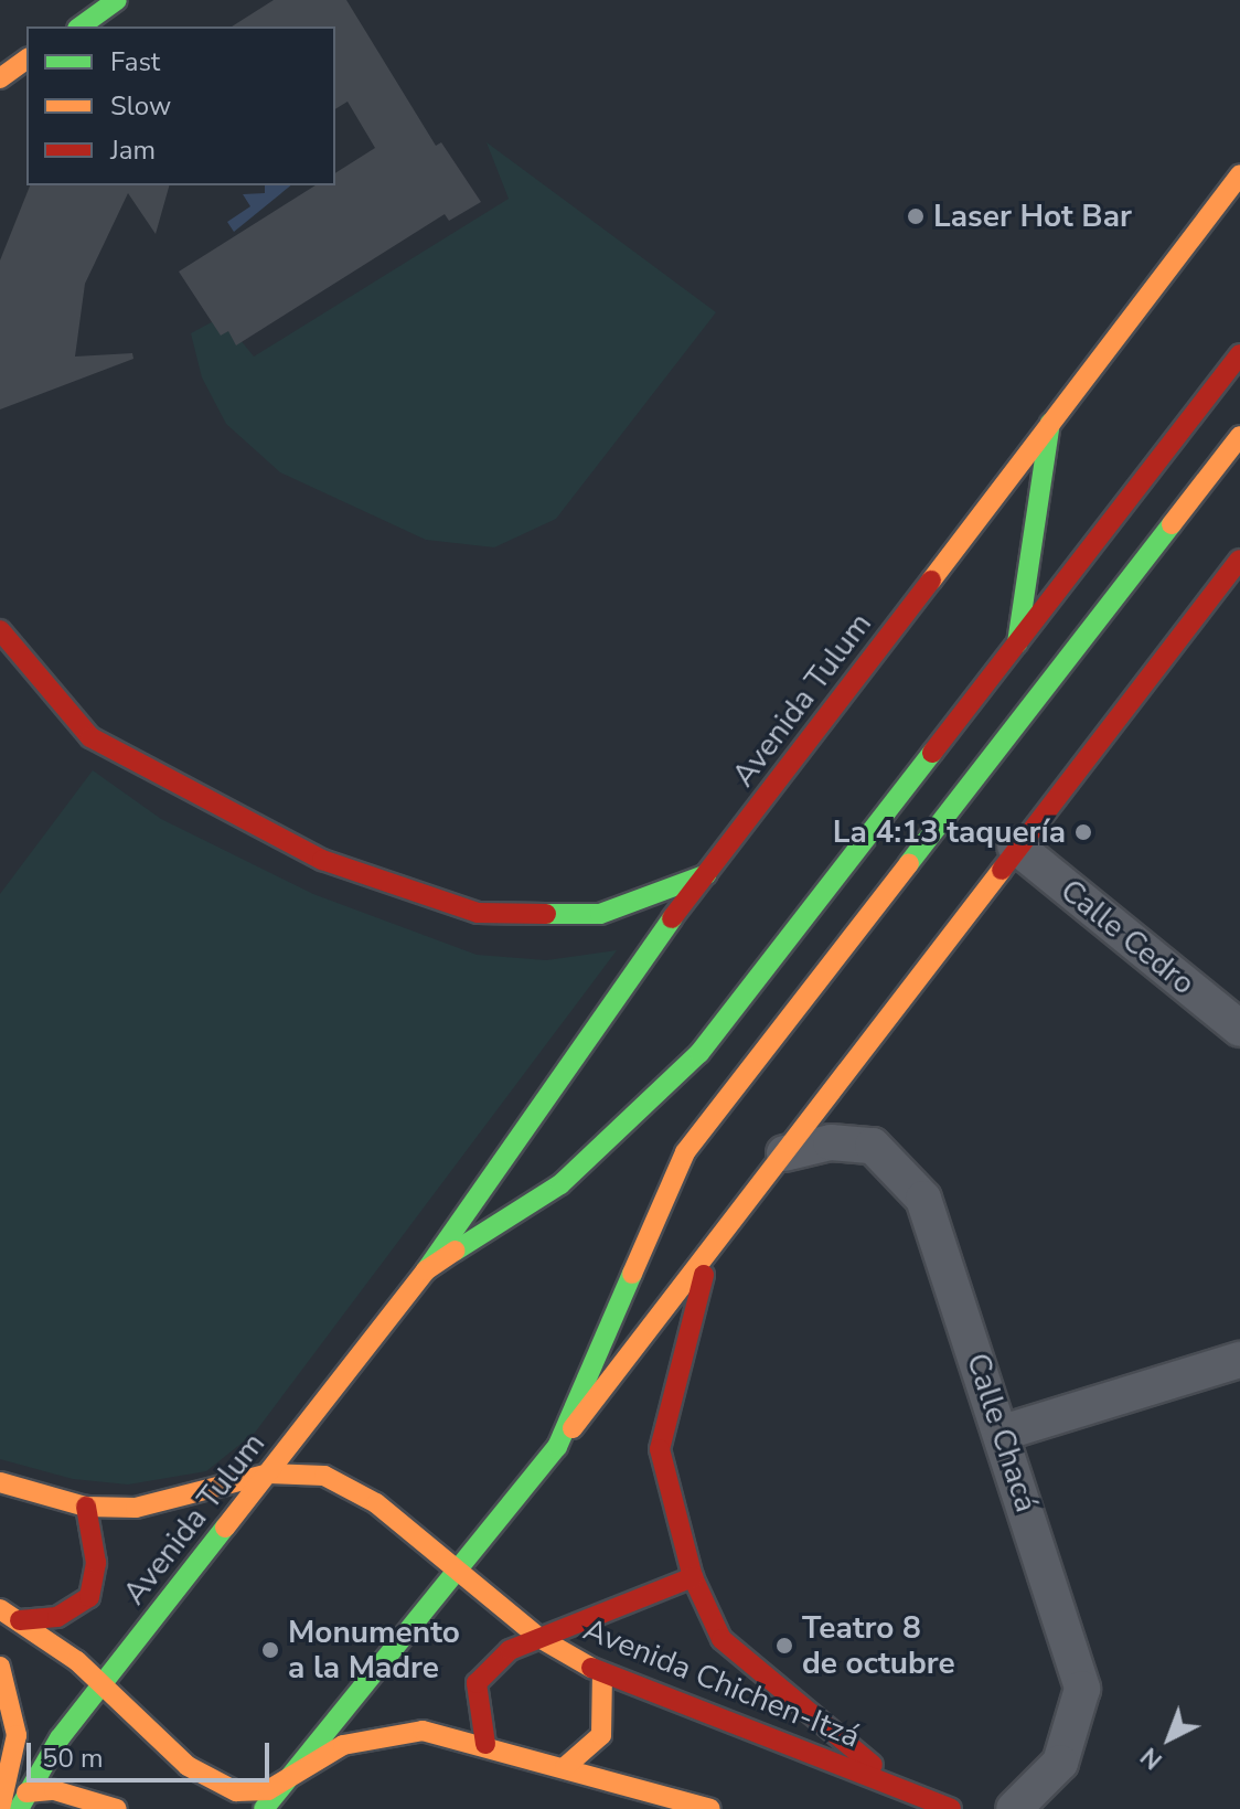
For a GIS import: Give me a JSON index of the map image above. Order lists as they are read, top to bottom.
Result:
{
  "streets": {
    "main road": ["Avenida Tulum", "Avenida Chichen-Itzá"],
    "street": ["Calle Cedro", "Calle Chacá"]
  },
  "crossings": [
    ["Avenida Tulum", "Avenida Chichen-Itzá"]
  ],
  "places": [
    "Laser Hot Bar",
    "La 4:13 taquería",
    "Teatro 8 de octubre",
    "Monumento a la Madre"
  ],
  "legend": ["Fast", "Slow", "Jam"],
  "scale_bar": "50 m",
  "north": "bottom left"
}
